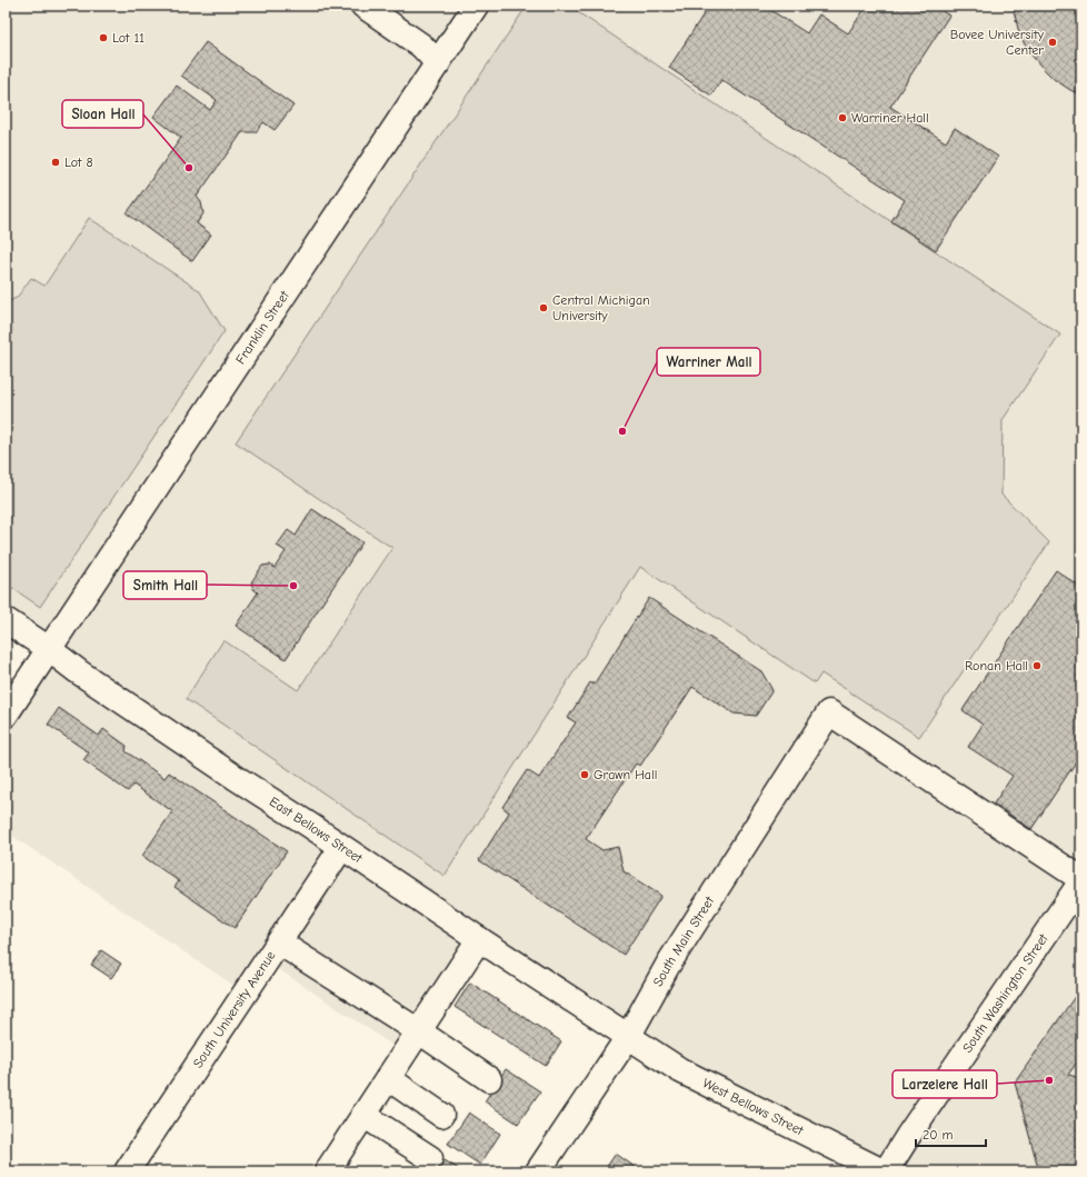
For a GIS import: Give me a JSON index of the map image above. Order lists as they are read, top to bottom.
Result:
{
  "streets": {
    "street": [
      "Franklin Street",
      "East Bellows Street",
      "South Main Street",
      "South Washington Street",
      "South University Avenue",
      "West Bellows Street"
    ]
  },
  "crossings": [
    ["Franklin Street", "East Bellows Street"],
    ["East Bellows Street", "South Main Street"],
    ["East Bellows Street", "South University Avenue"],
    ["East Bellows Street", "West Bellows Street"],
    ["South Main Street", "South Washington Street"],
    ["South Main Street", "West Bellows Street"]
  ],
  "places": [
    "Lot 11",
    "Bovee University Center",
    "Warriner Hall",
    "Lot 8",
    "Sloan Hall",
    "Central Michigan University",
    "Warriner Mall",
    "Smith Hall",
    "Ronan Hall",
    "Grawn Hall",
    "Larzelere Hall"
  ],
  "scale_bar": "20 m"
}
